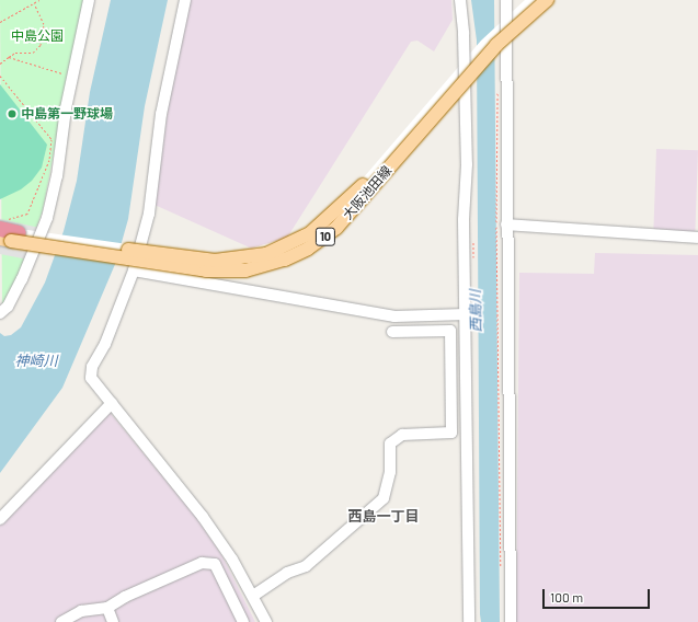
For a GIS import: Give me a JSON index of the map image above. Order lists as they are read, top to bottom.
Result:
{
  "streets": {
    "main road": ["大阪池田線", "10"]
  },
  "districts": ["西島一丁目"],
  "water": ["西島川", "神崎川"],
  "parks": ["中島公園"],
  "places": ["中島第一野球場"],
  "scale_bar": "100 m"
}
